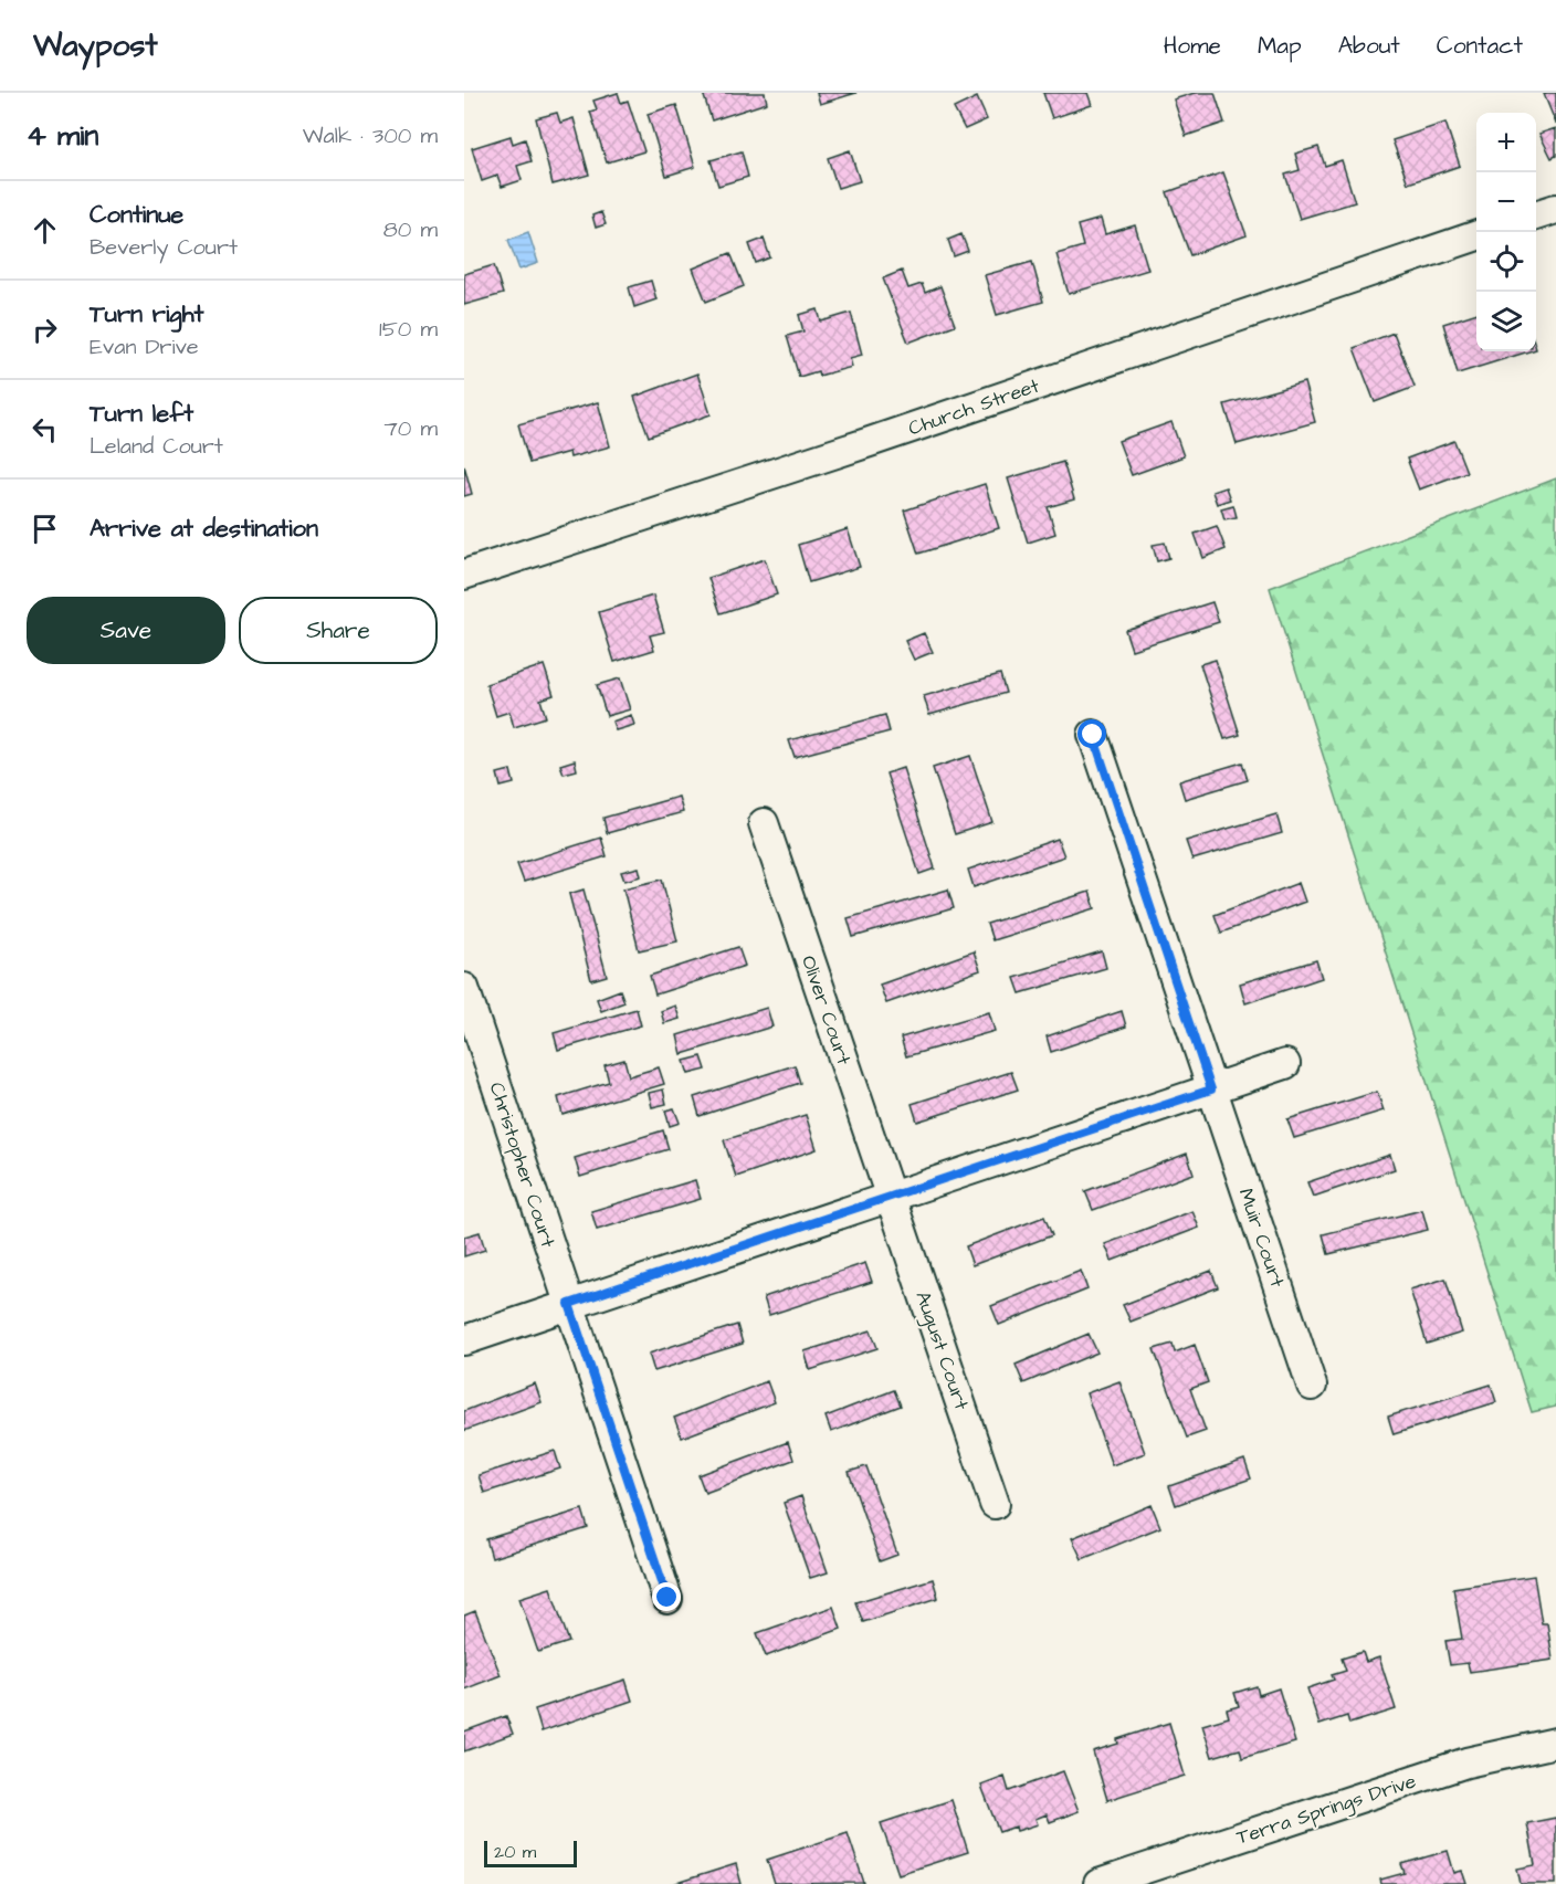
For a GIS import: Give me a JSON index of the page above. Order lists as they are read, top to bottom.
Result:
{
  "streets": {
    "street": [
      "Church Street",
      "Oliver Court",
      "Christopher Court",
      "Muir Court",
      "August Court",
      "Terra Springs Drive"
    ]
  },
  "crossings": [
    ["Oliver Court", "August Court"]
  ],
  "scale_bar": "20 m",
  "page": {
    "header": "Waypost",
    "nav": [
      "Home",
      "Map",
      "About",
      "Contact"
    ],
    "heading": ["4 min", "Walk · 300 m"],
    "map_buttons": ["+", "−"],
    "list": [
      ["Continue", "Beverly Court", "80 m"],
      ["Turn right", "Evan Drive", "150 m"],
      ["Turn left", "Leland Court", "70 m"],
      "Arrive at destination"
    ],
    "buttons": ["Save", "Share"],
    "scale": "20 m"
  }
}
